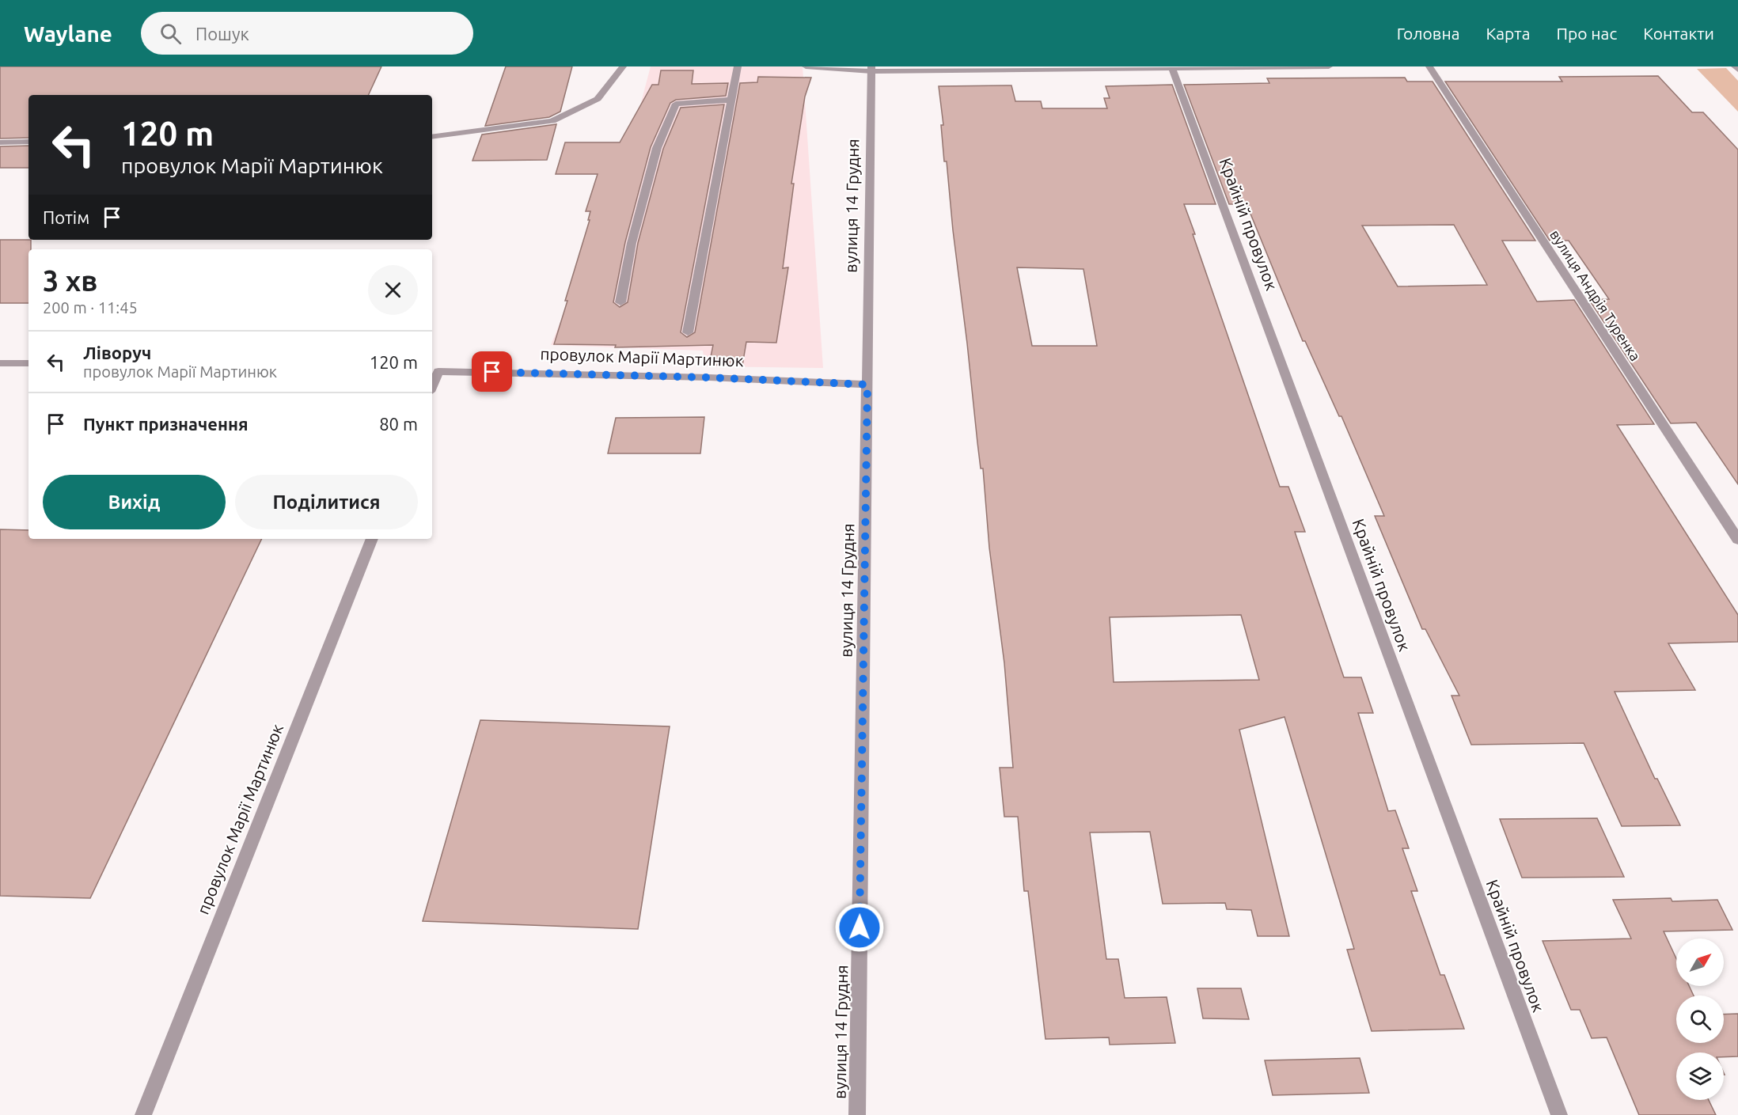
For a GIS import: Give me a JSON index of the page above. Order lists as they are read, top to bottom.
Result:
{
  "streets": {
    "street": [
      "вулиця 14 Грудня",
      "Крайній провулок",
      "вулиця Андрія Туренка",
      "провулок Марії Мартинюк"
    ]
  },
  "crossings": [
    ["вулиця 14 Грудня", "провулок Марії Мартинюк"]
  ],
  "north": "top right",
  "page": {
    "header": "Waylane",
    "search": "Пошук",
    "nav": [
      "Головна",
      "Карта",
      "Про нас",
      "Контакти"
    ],
    "turn": ["120 m", "провулок Марії Мартинюк"],
    "then": "Потім",
    "heading": ["3 хв", "200 m · 11:45"],
    "list": [
      {
        "name": "Ліворуч",
        "note": "провулок Марії Мартинюк",
        "value": "120 m"
      },
      {
        "name": "Пункт призначення",
        "value": "80 m"
      }
    ],
    "buttons": ["Вихід", "Поділитися"]
  }
}
